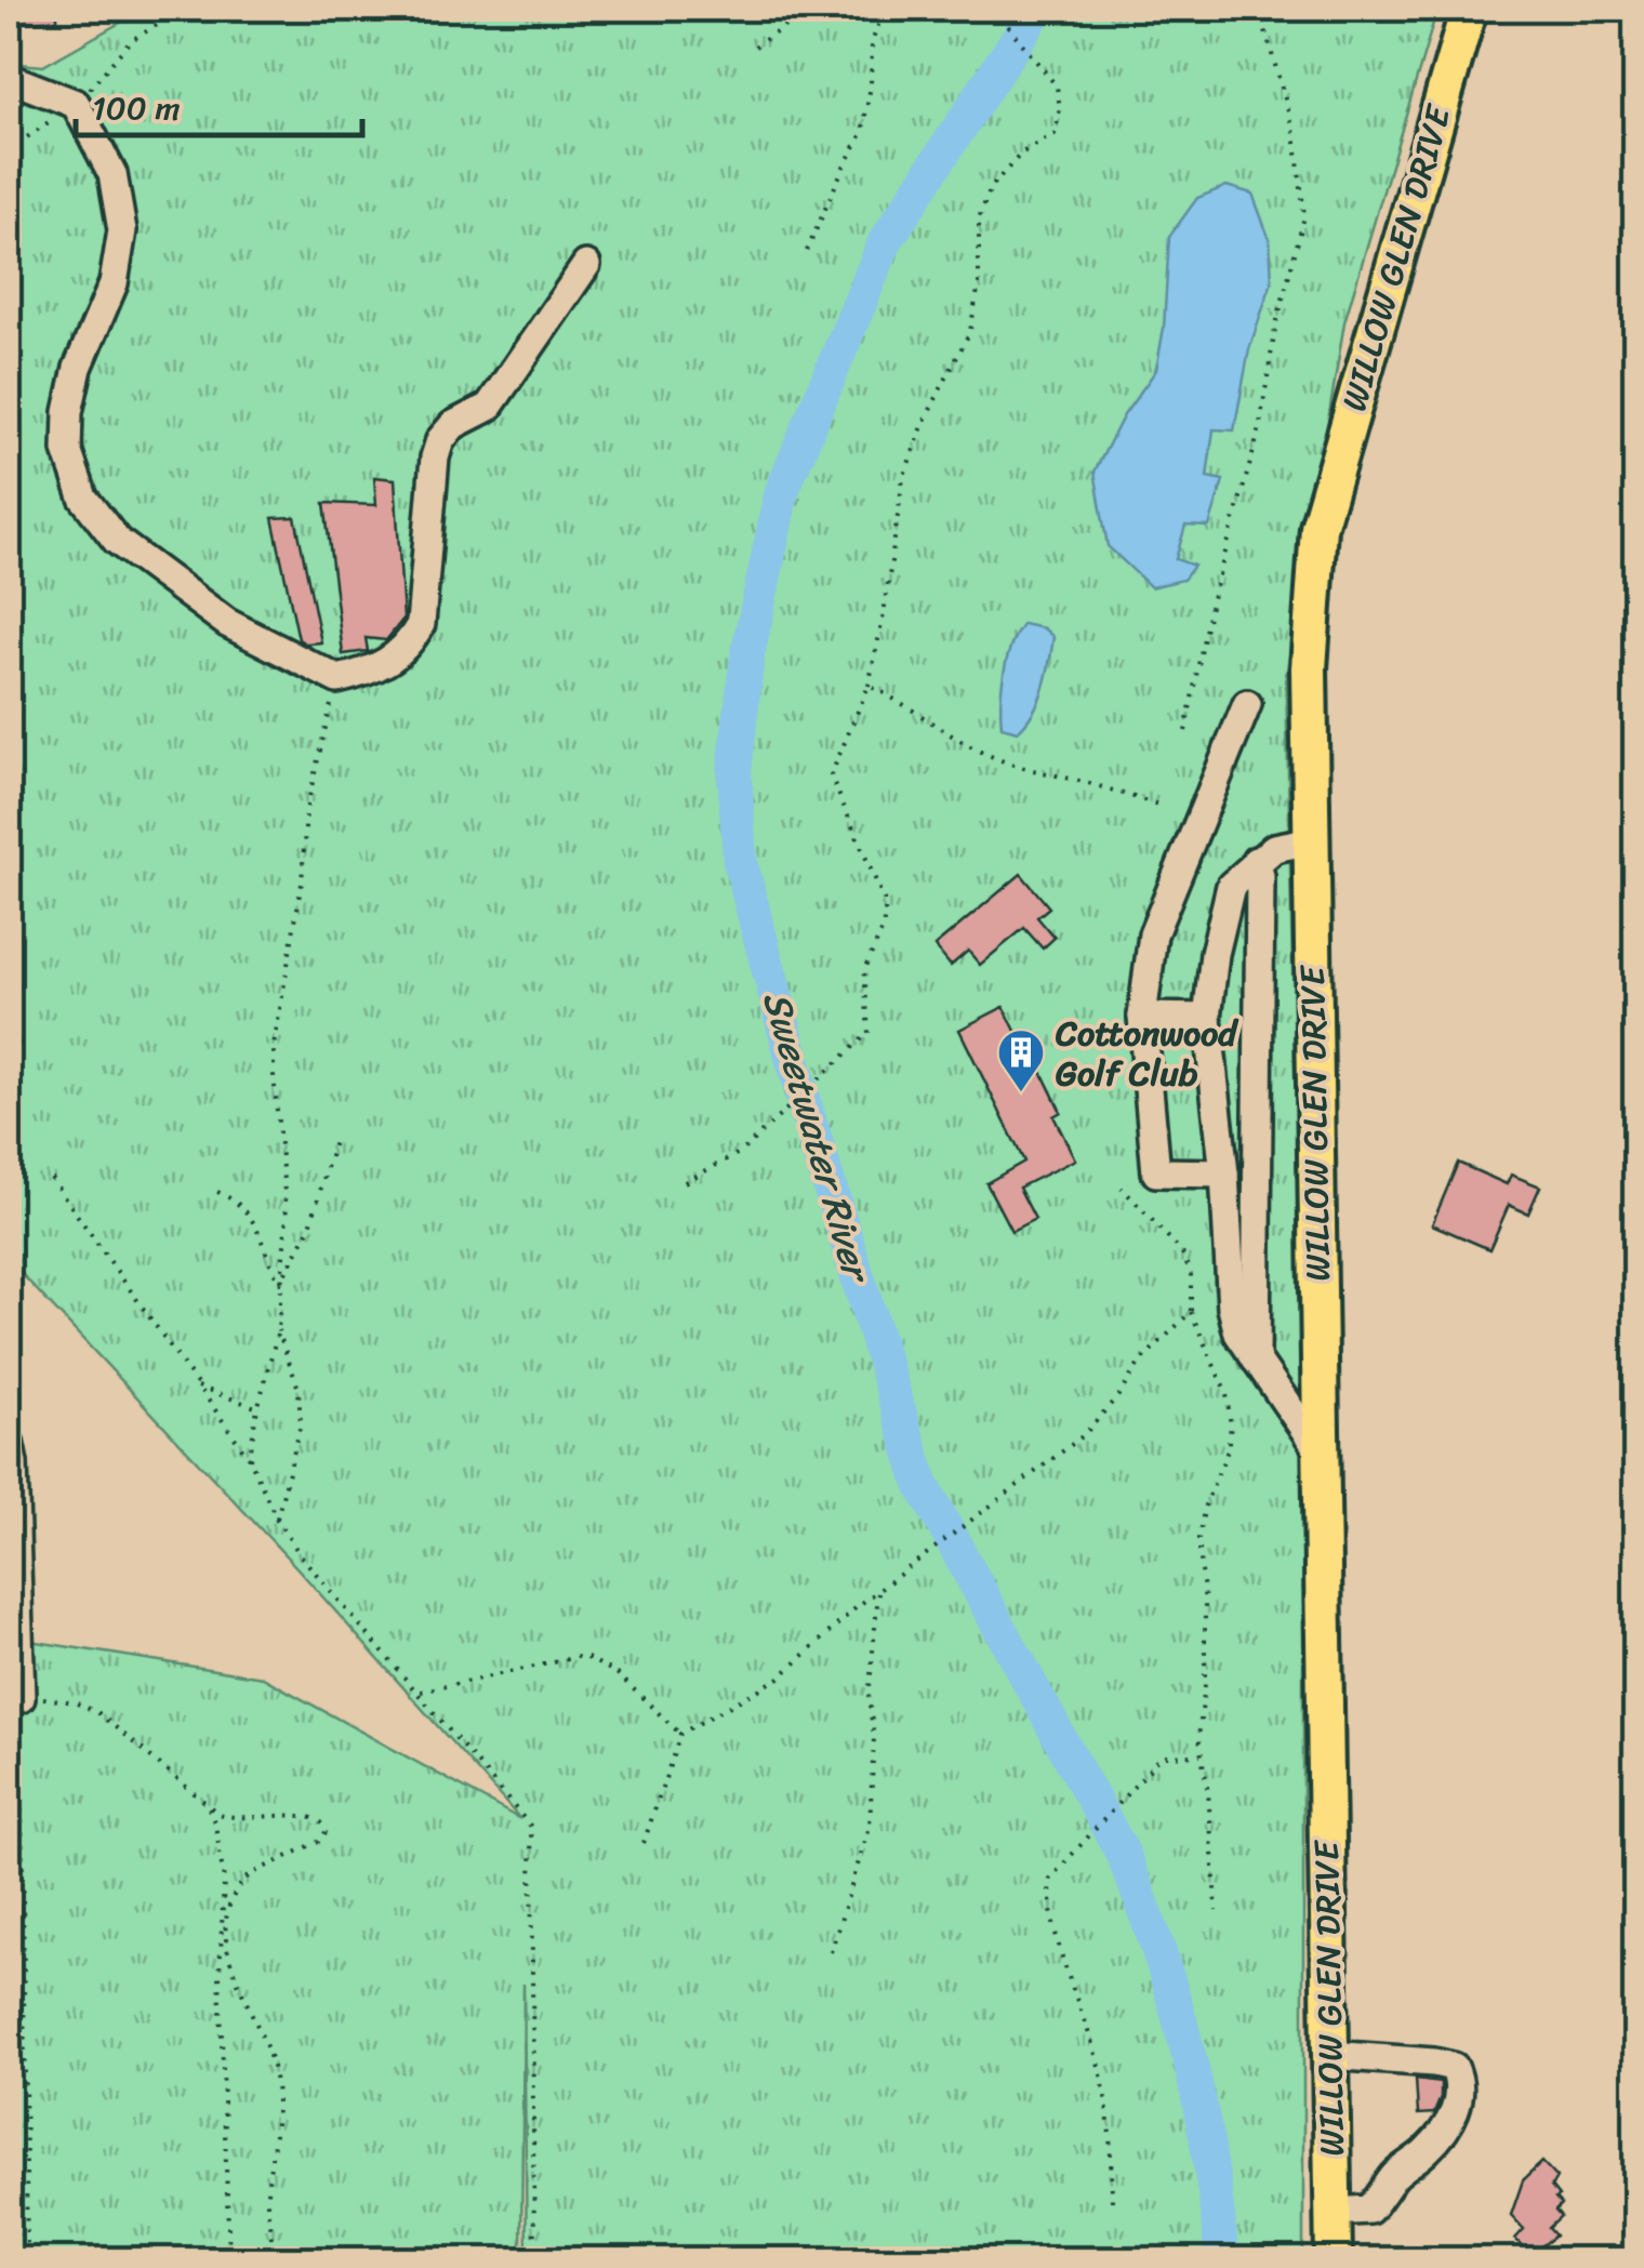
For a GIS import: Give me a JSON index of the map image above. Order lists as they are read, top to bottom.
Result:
{
  "streets": {
    "main road": ["WILLOW GLEN DRIVE"]
  },
  "water": ["Sweetwater River"],
  "places": {
    "building": ["Cottonwood Golf Club"]
  },
  "scale_bar": "100 m"
}
